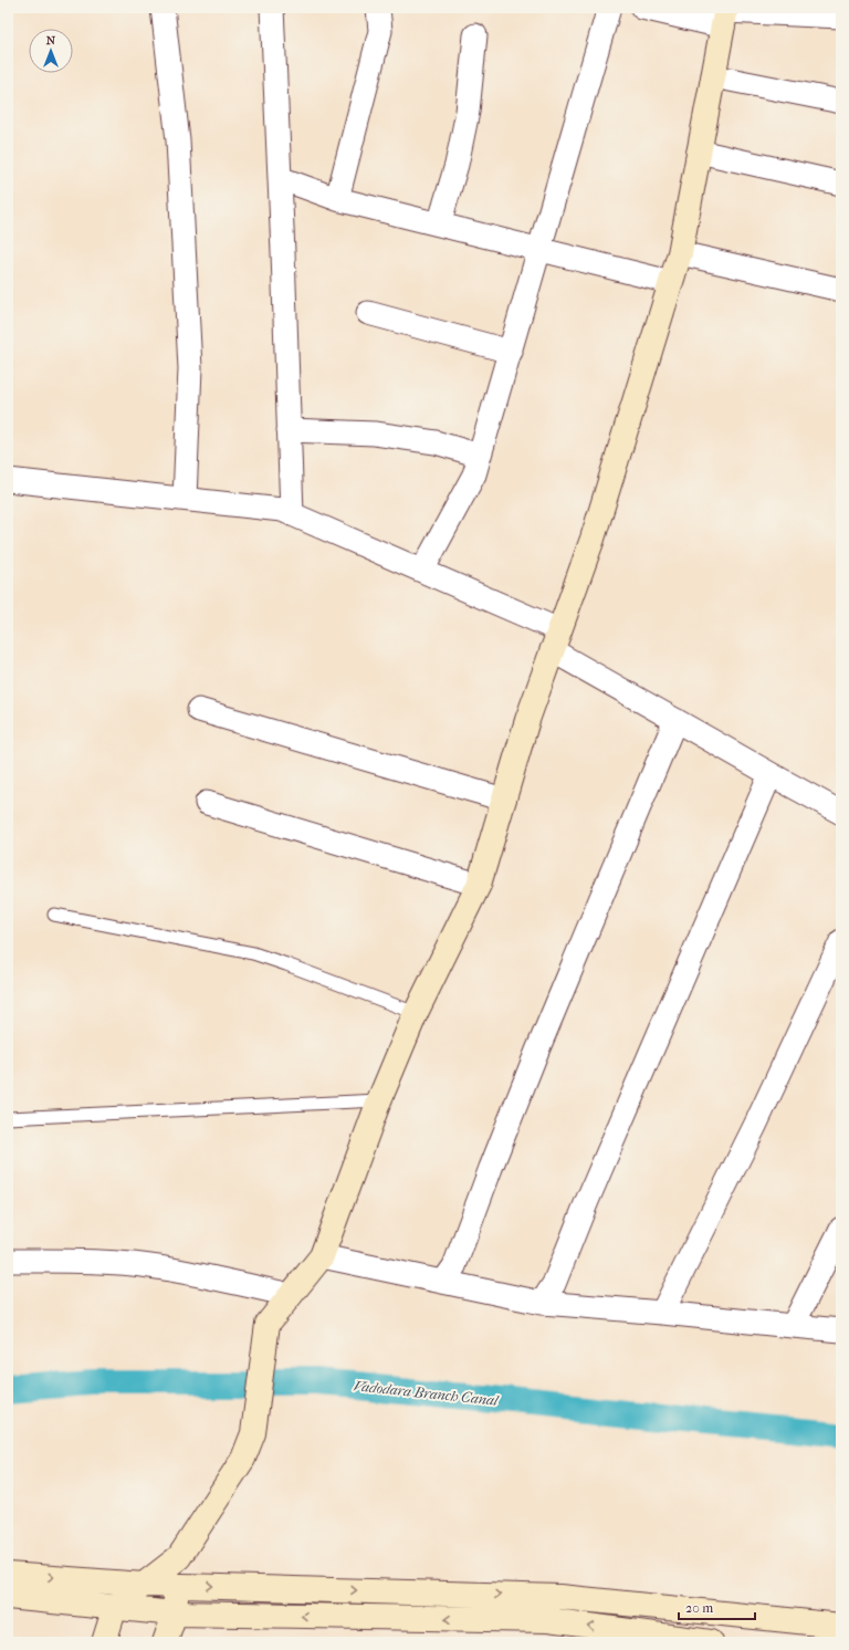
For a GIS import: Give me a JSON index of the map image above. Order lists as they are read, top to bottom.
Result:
{
  "water": ["Vadodara Branch Canal"],
  "scale_bar": "20 m",
  "north": "top"
}
